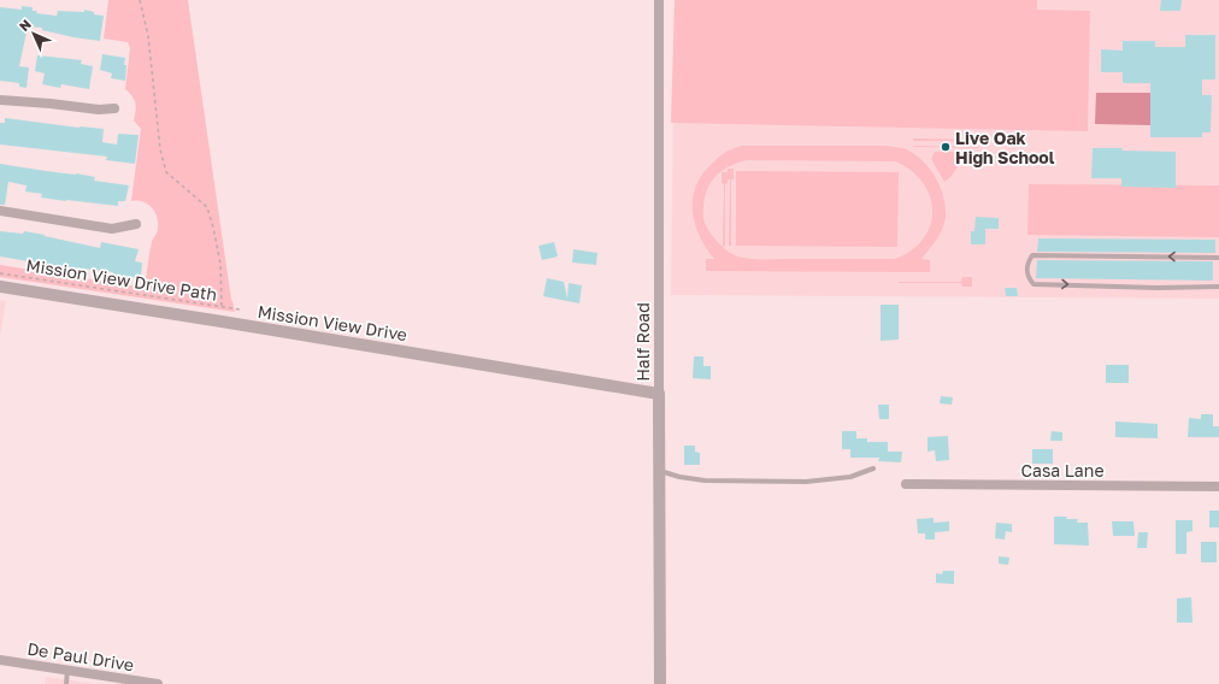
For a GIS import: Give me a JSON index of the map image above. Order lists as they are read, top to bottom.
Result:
{
  "streets": {
    "street": [
      "Mission View Drive",
      "Half Road",
      "Casa Lane",
      "De Paul Drive"
    ],
    "path": ["Mission View Drive Path"]
  },
  "crossings": [
    ["Mission View Drive", "Half Road"]
  ],
  "places": ["Live Oak High School"],
  "north": "top left"
}
